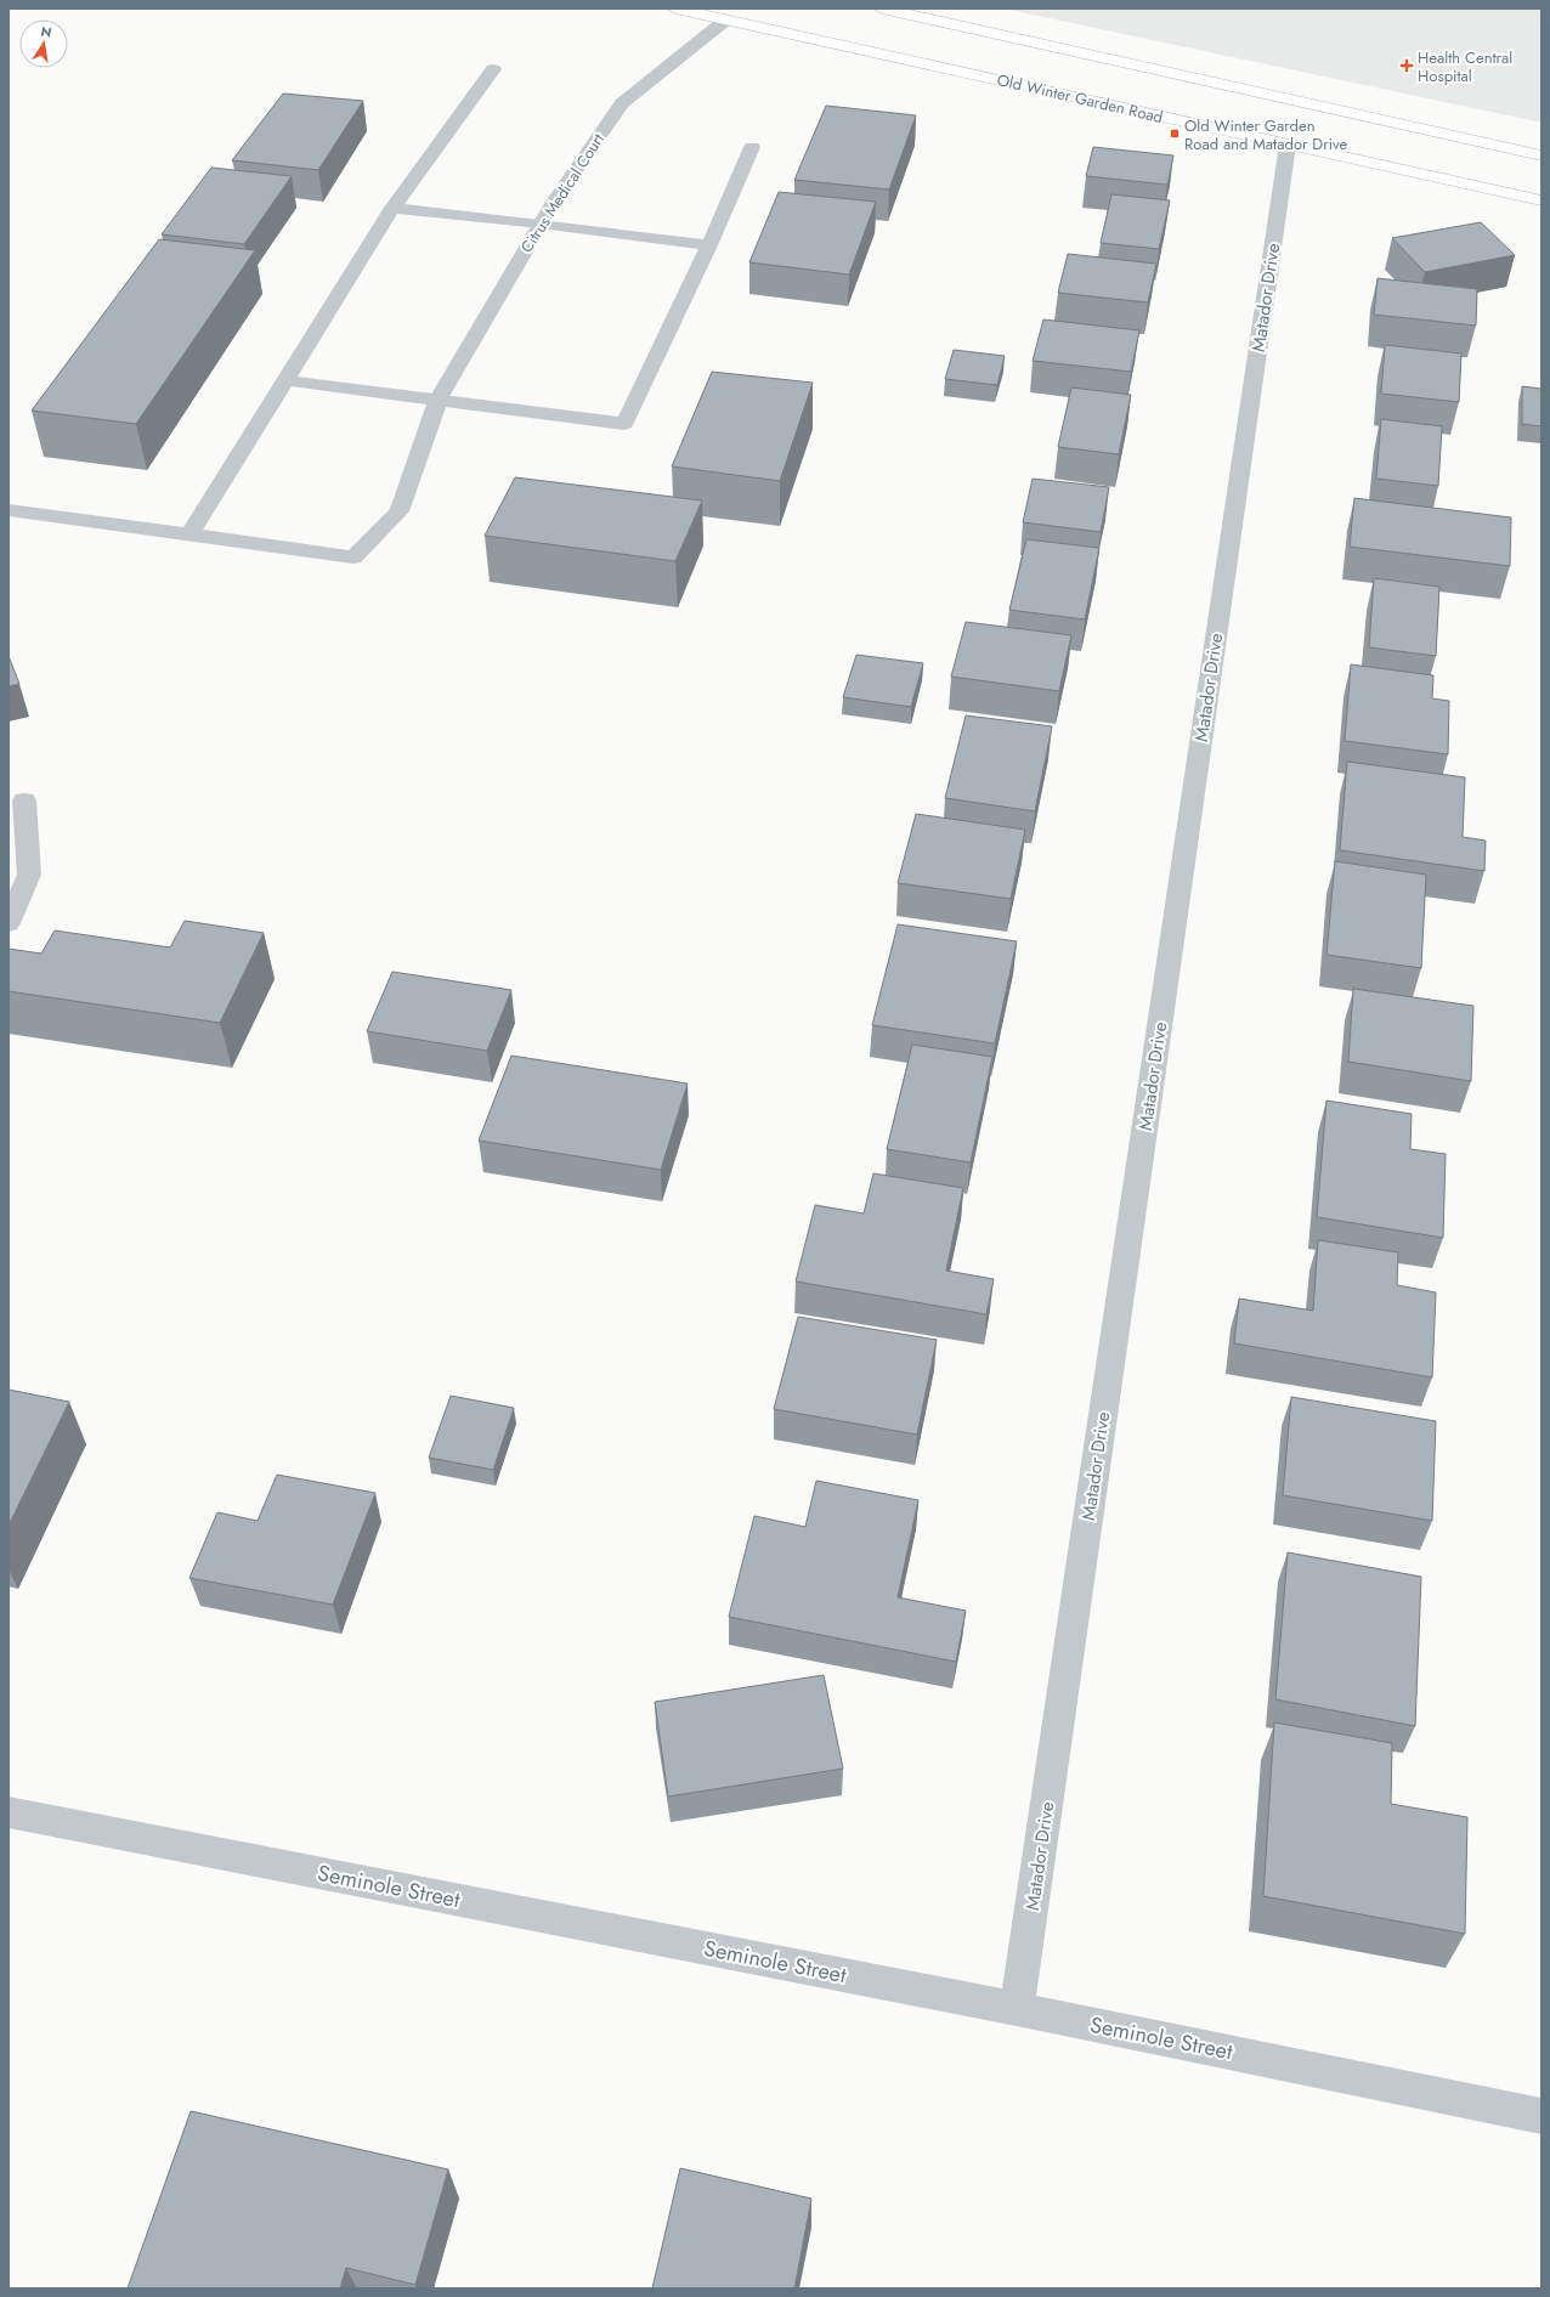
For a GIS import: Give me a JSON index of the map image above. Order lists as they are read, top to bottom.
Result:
{
  "streets": {
    "main road": ["Old Winter Garden Road"],
    "street": ["Citrus Medical Court", "Matador Drive", "Seminole Street"]
  },
  "crossings": [
    ["Old Winter Garden Road", "Citrus Medical Court"],
    ["Old Winter Garden Road", "Matador Drive"],
    ["Matador Drive", "Seminole Street"]
  ],
  "places": {
    "health": ["Health Central Hospital"],
    "transit": ["Old Winter Garden Road and Matador Drive"]
  },
  "north": "top"
}
